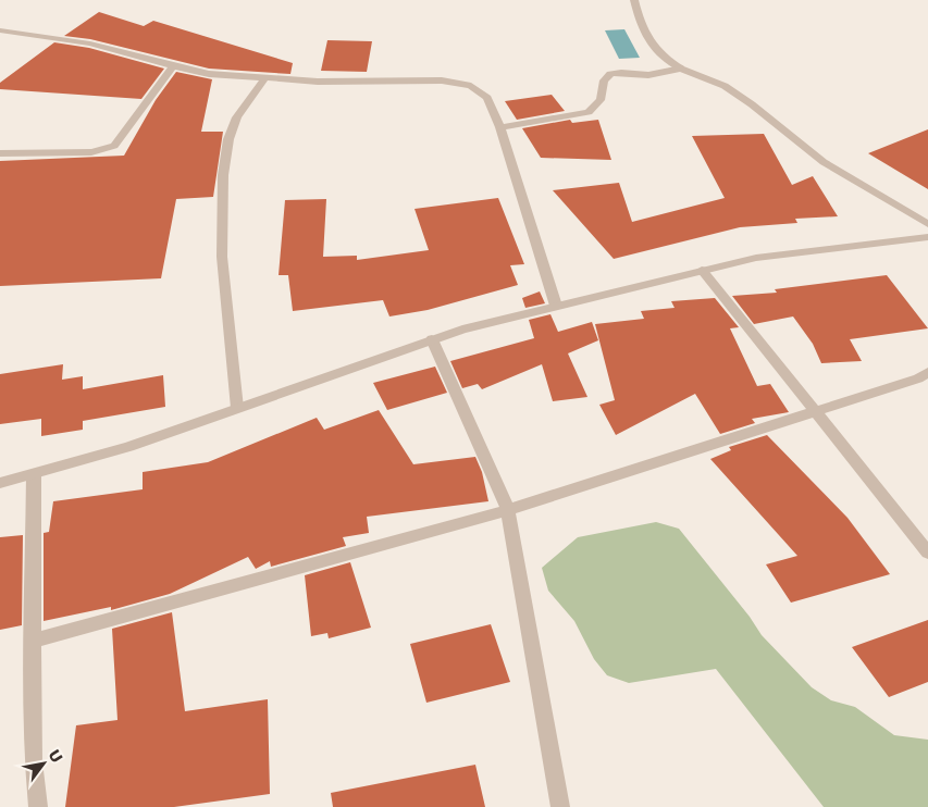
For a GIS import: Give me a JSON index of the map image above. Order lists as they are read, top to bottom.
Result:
{
  "north": "top right"
}
